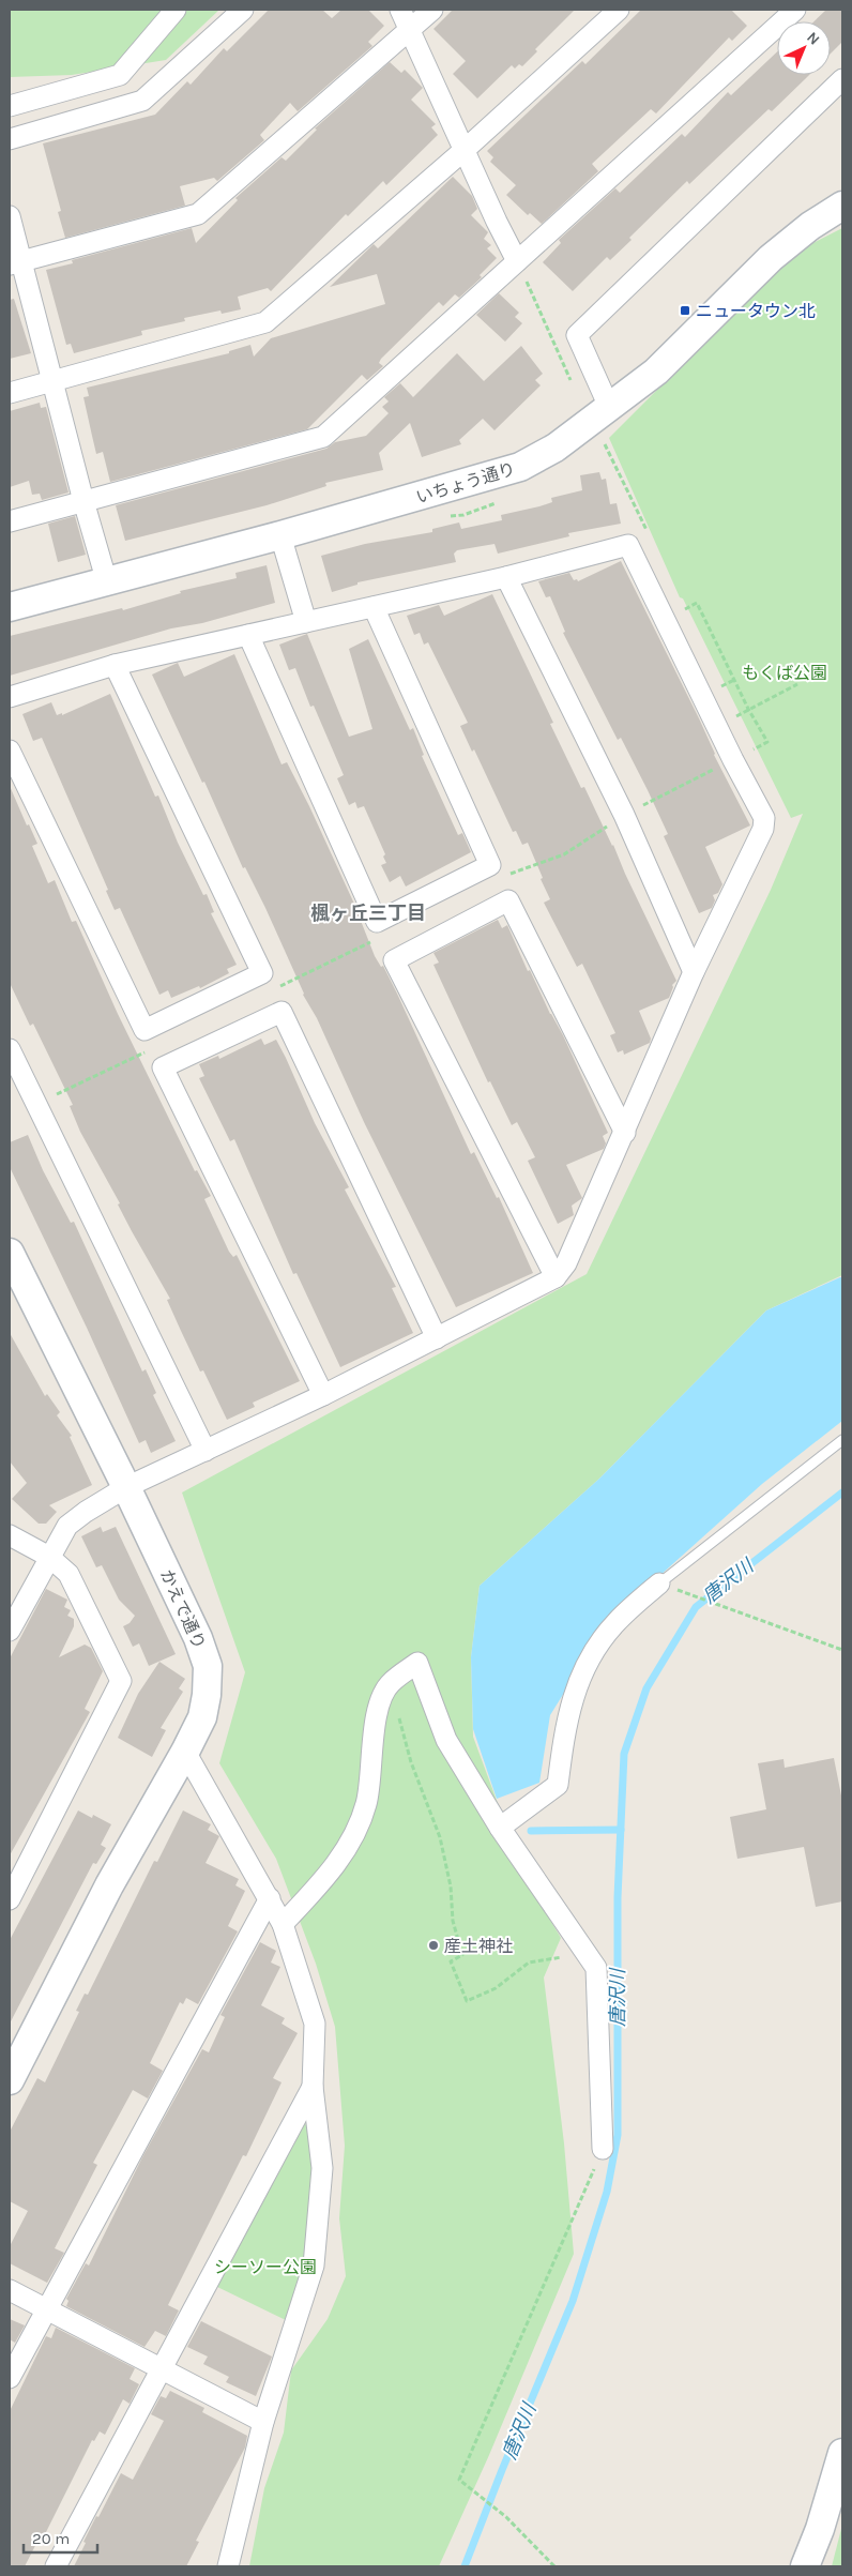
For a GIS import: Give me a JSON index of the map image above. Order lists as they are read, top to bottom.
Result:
{
  "streets": {
    "street": ["いちょう通り", "かえで通り"]
  },
  "districts": ["楓ヶ丘三丁目"],
  "water": ["唐沢川"],
  "parks": ["もくば公園", "シーソー公園"],
  "places": {
    "transit": ["ニュータウン北"],
    "other": ["産土神社"]
  },
  "scale_bar": "20 m",
  "north": "top right"
}
